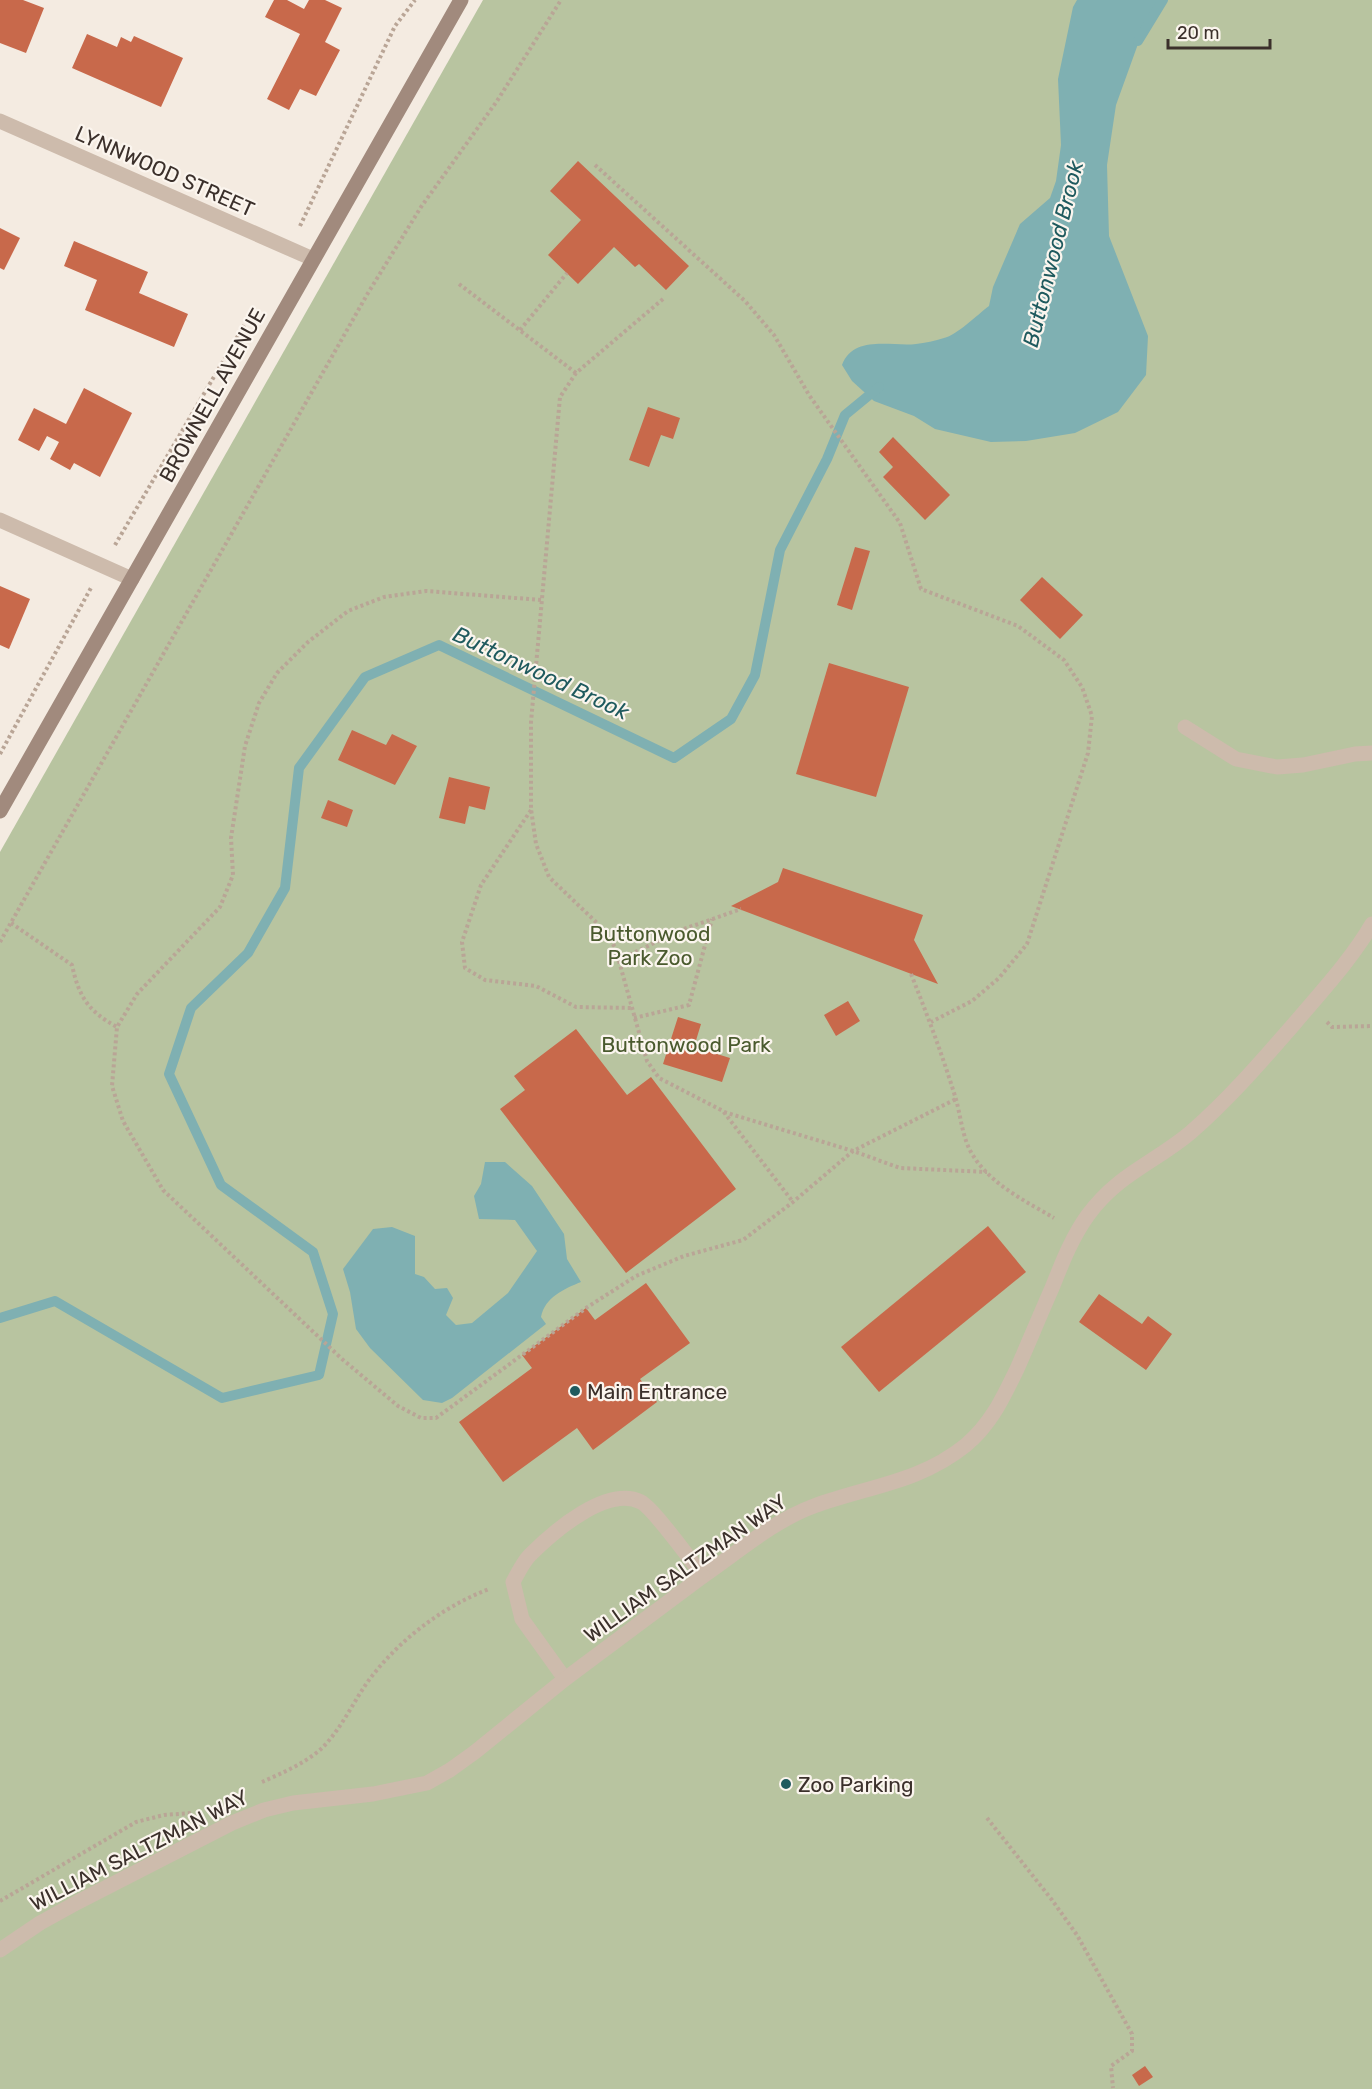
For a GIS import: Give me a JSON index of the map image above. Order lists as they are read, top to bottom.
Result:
{
  "streets": {
    "main road": ["BROWNELL AVENUE"],
    "street": ["LYNNWOOD STREET", "WILLIAM SALTZMAN WAY"]
  },
  "crossings": [
    ["LYNNWOOD STREET", "BROWNELL AVENUE"]
  ],
  "water": ["Buttonwood Brook"],
  "parks": ["Buttonwood Park Zoo", "Buttonwood Park"],
  "places": ["Main Entrance", "Zoo Parking"],
  "scale_bar": "20 m"
}
